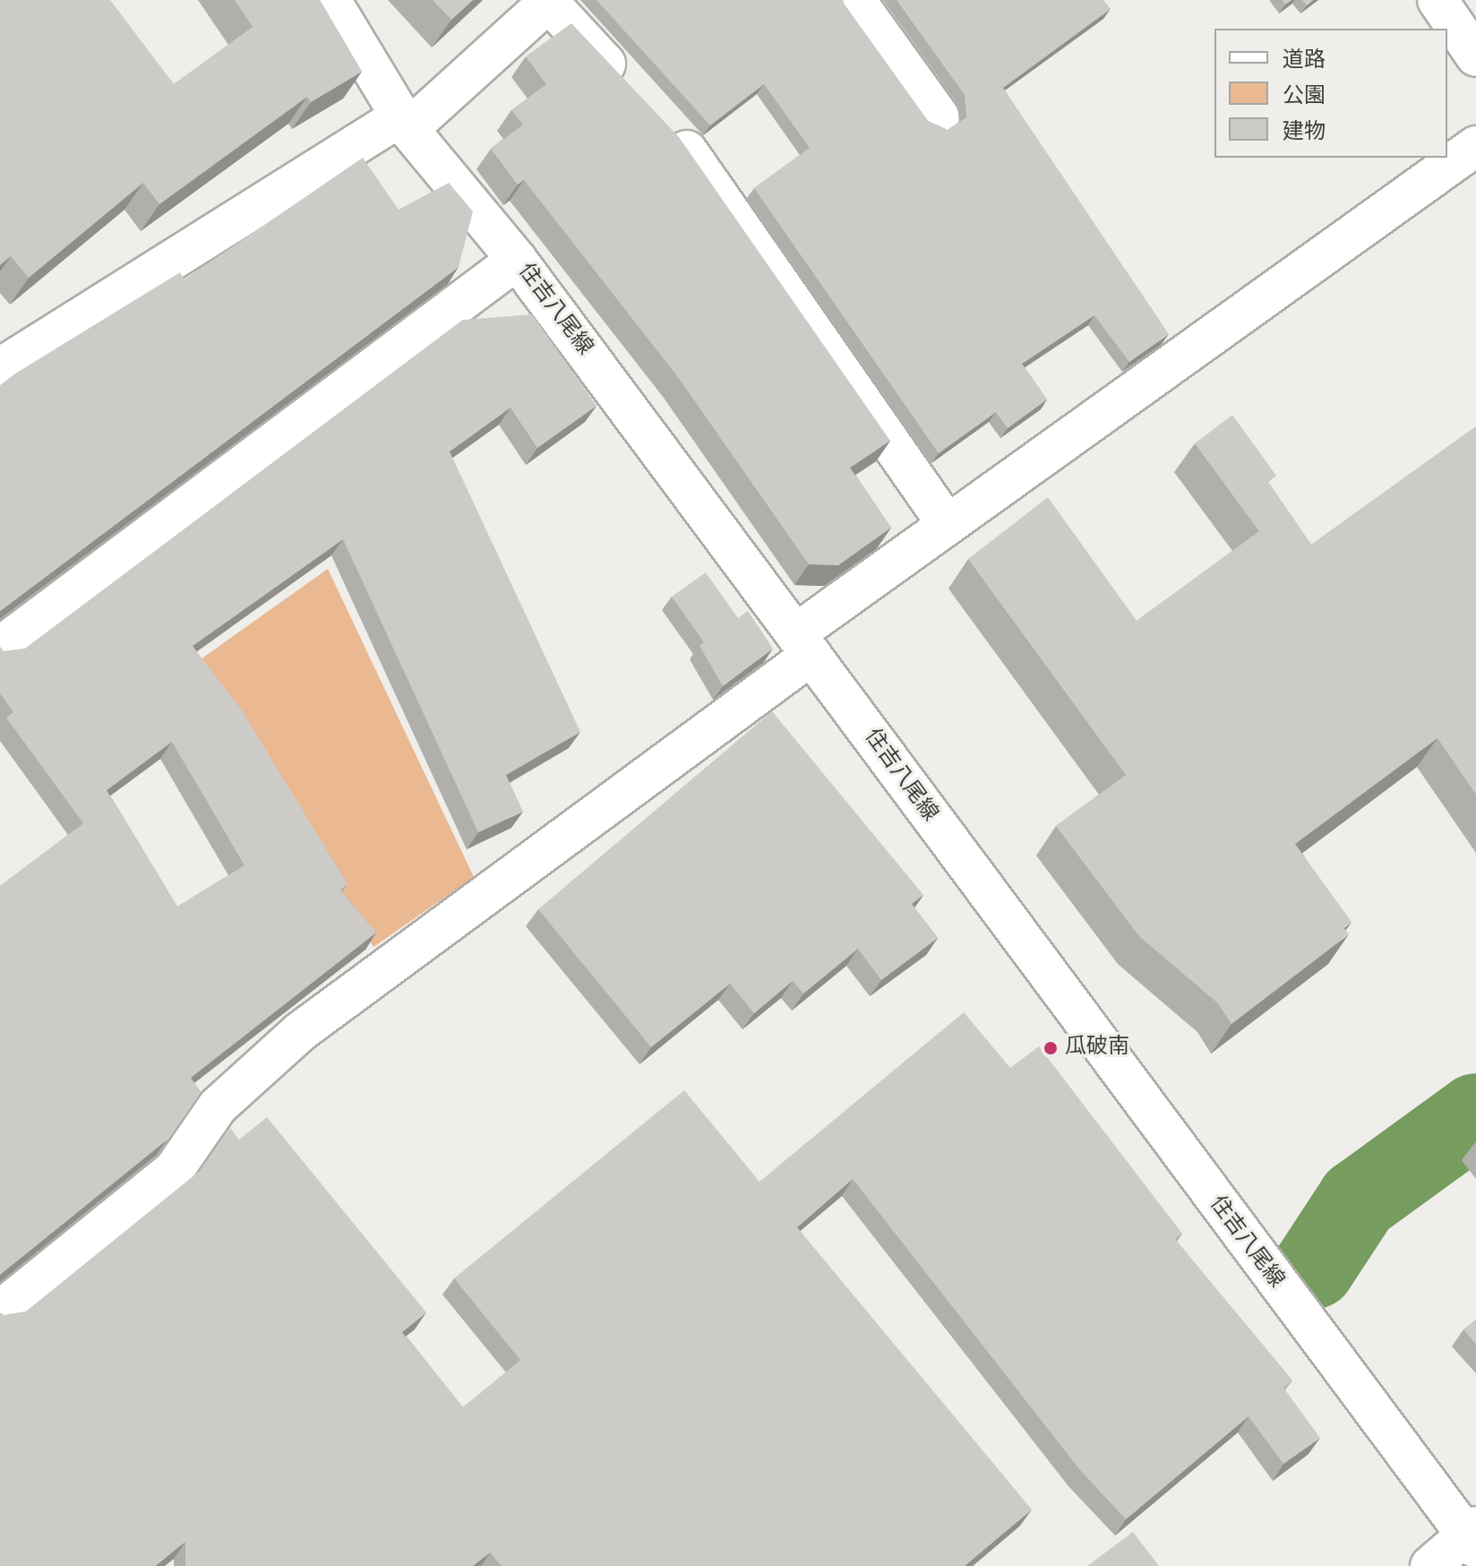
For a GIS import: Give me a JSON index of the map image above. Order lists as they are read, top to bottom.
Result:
{
  "streets": {
    "street": ["住吉八尾線"]
  },
  "places": ["瓜破南"],
  "legend": ["道路", "公園", "建物"]
}
